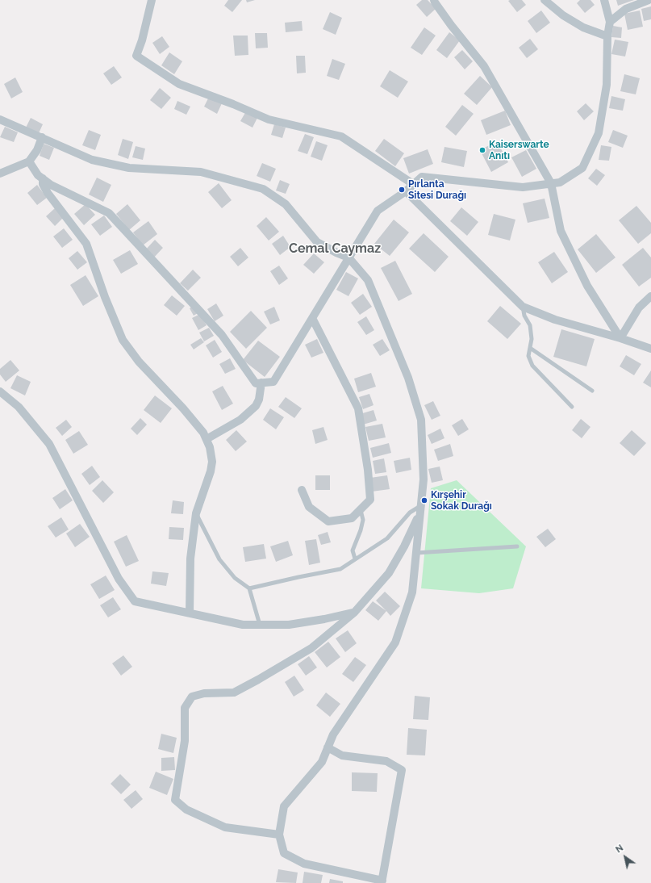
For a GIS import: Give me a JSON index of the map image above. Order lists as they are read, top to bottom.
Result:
{
  "districts": ["Cemal Caymaz"],
  "places": ["Kaiserswarte Anıtı", "Pırlanta Sitesi Durağı", "Kırşehir Sokak Durağı"],
  "north": "top left"
}
